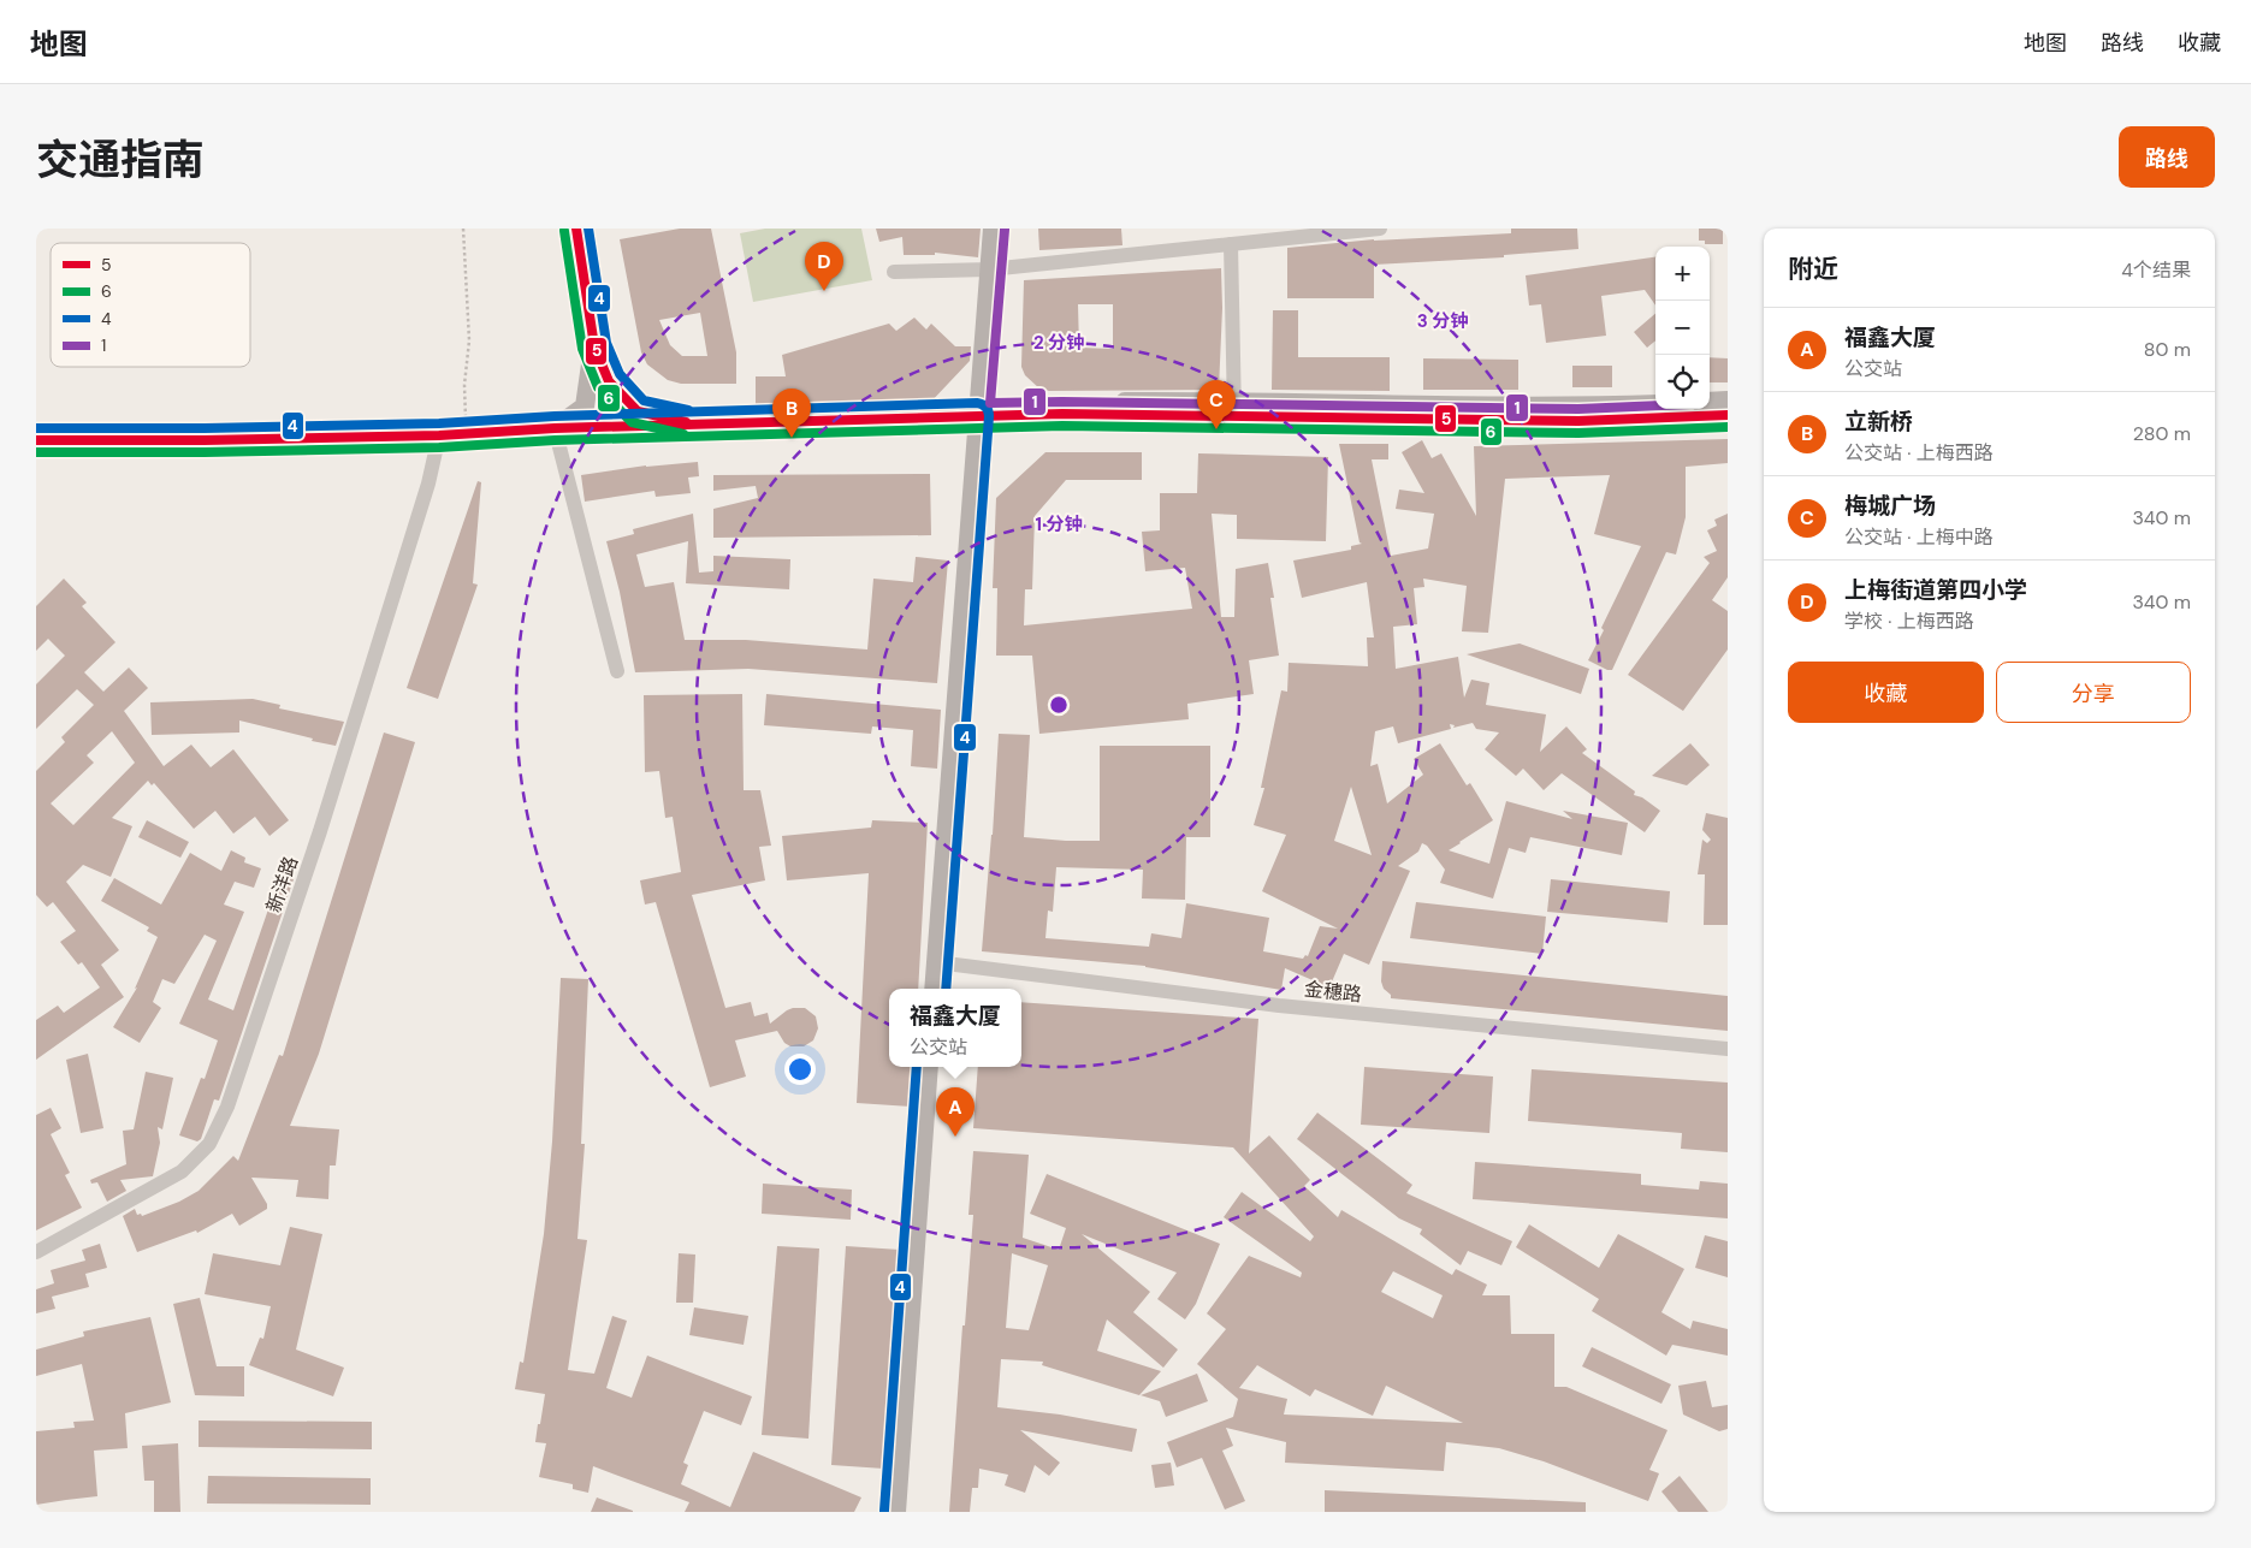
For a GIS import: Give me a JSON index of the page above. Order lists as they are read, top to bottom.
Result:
{
  "streets": {
    "street": ["新洋路", "金穗路"]
  },
  "lines": [
    "transit line 5",
    "transit line 4",
    "transit line 1",
    "transit line 6"
  ],
  "legend": [
    "5",
    "6",
    "4",
    "1"
  ],
  "page": {
    "header": "地图",
    "nav": ["地图", "路线", "收藏"],
    "title": "交通指南",
    "buttons": [
      "路线",
      ["收藏", "分享"]
    ],
    "heading": ["附近", "4个结果"],
    "pins": [
      "D",
      "C",
      "B",
      "A"
    ],
    "map_buttons": ["+", "−"],
    "list": [
      {
        "mark": "A",
        "name": "福鑫大厦",
        "note": "公交站",
        "value": "80 m"
      },
      {
        "mark": "B",
        "name": "立新桥",
        "note": "公交站 · 上梅西路",
        "value": "280 m"
      },
      {
        "mark": "C",
        "name": "梅城广场",
        "note": "公交站 · 上梅中路",
        "value": "340 m"
      },
      {
        "mark": "D",
        "name": "上梅街道第四小学",
        "note": "学校 · 上梅西路",
        "value": "340 m"
      }
    ],
    "popup": ["福鑫大厦", "公交站"]
  },
  "rings": ["3 分钟", "2 分钟", "1 分钟"]
}
